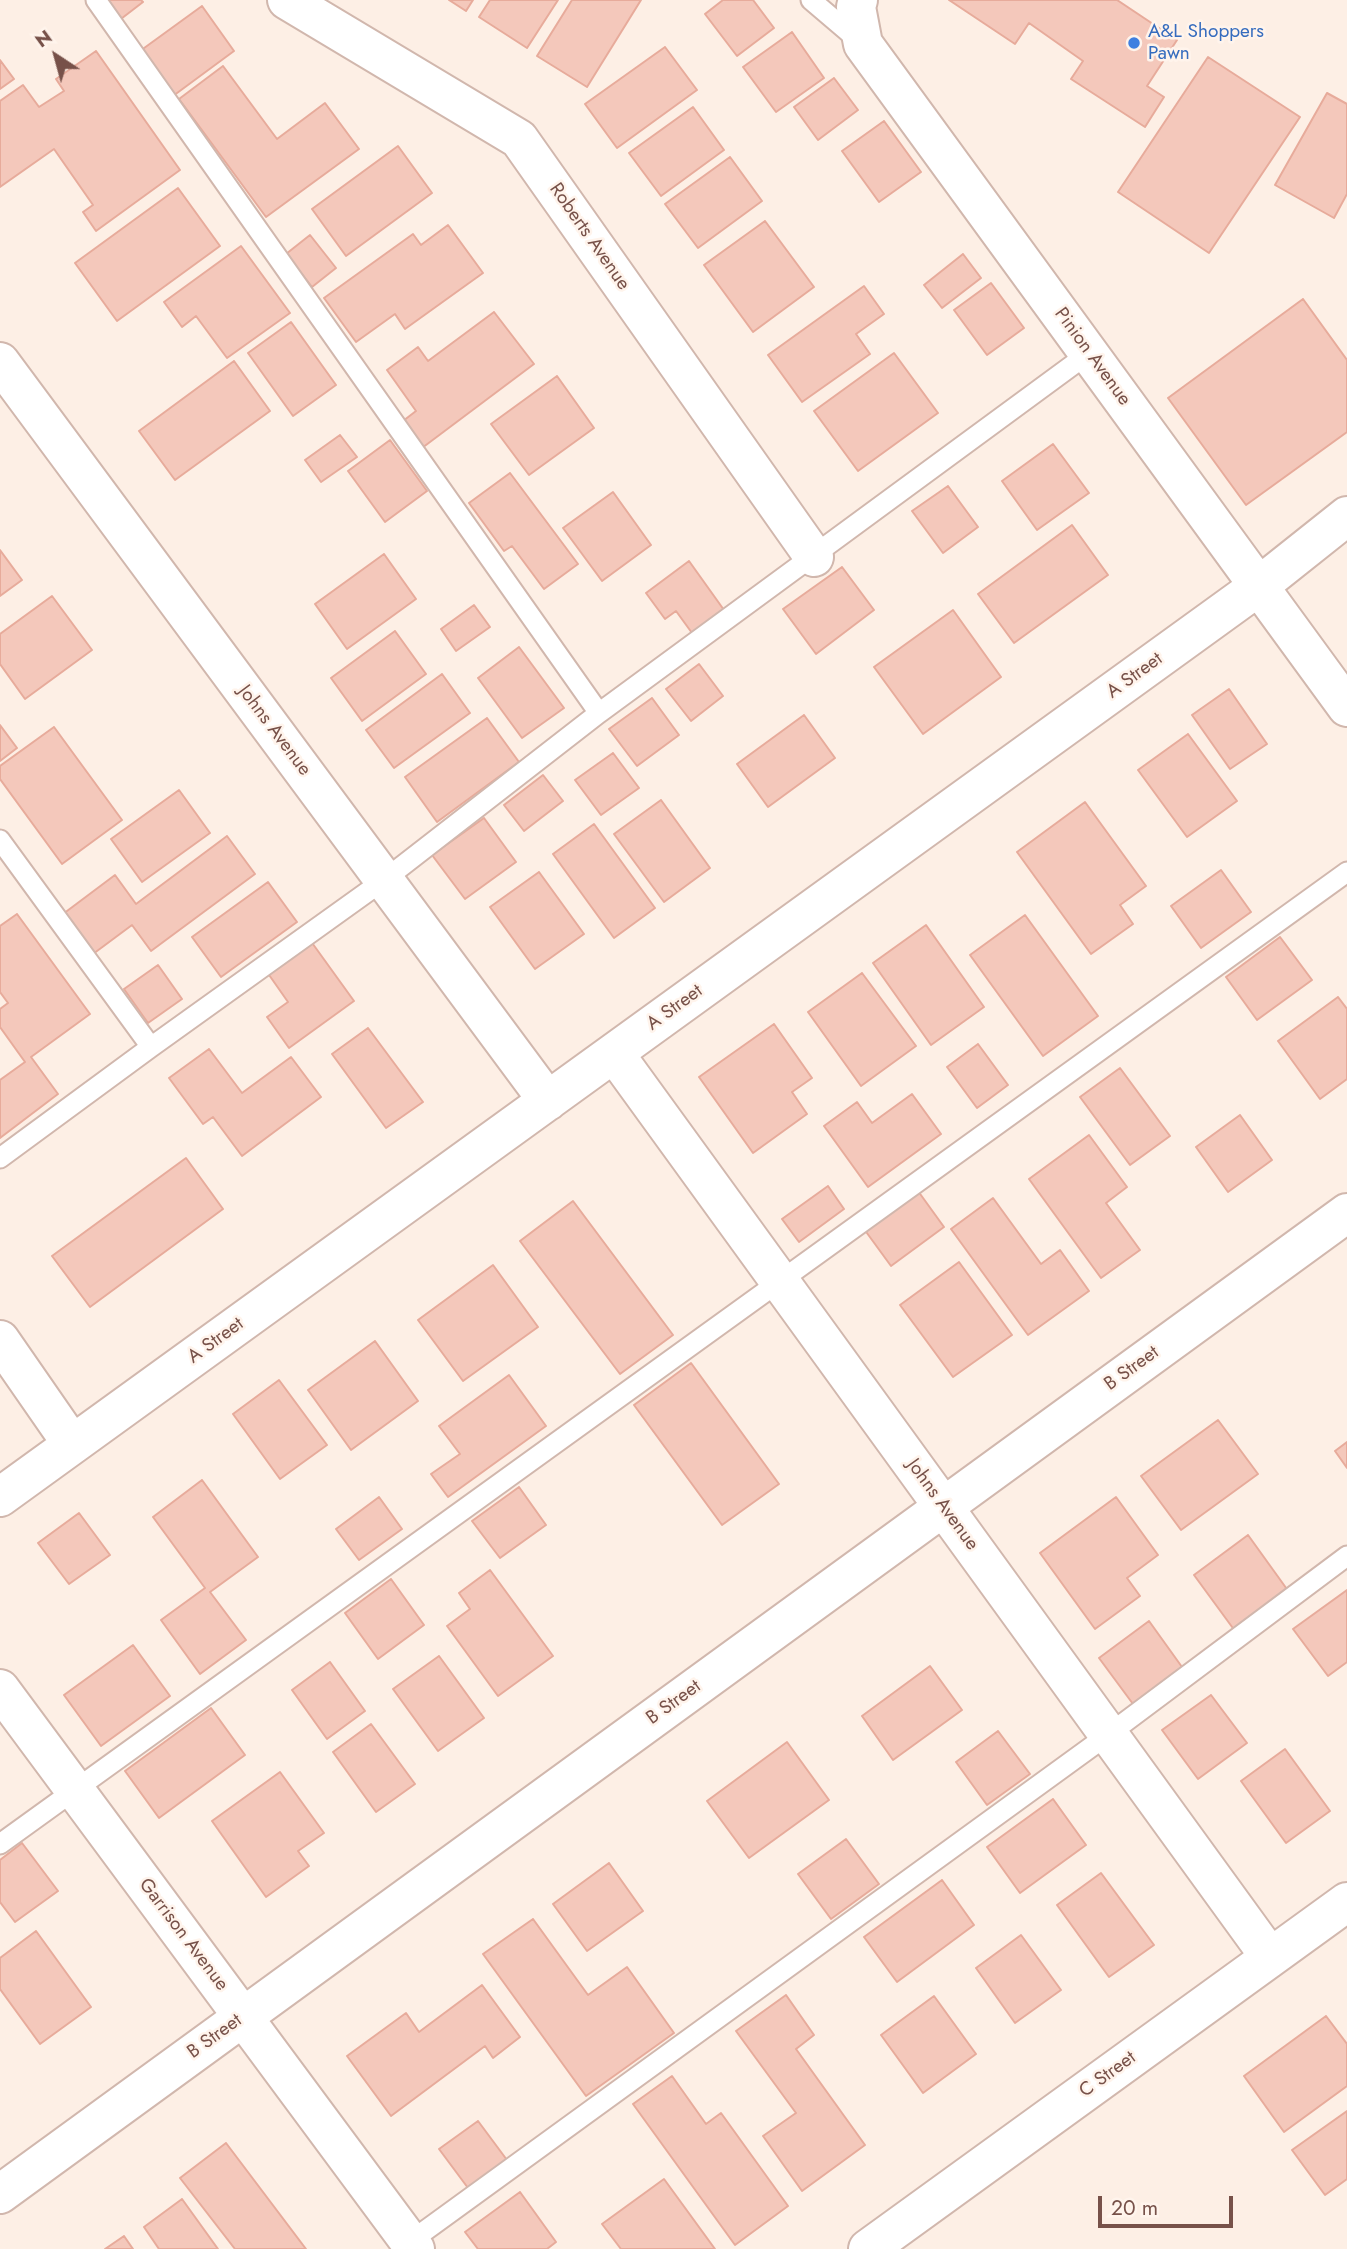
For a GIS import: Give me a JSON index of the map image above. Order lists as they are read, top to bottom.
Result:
{
  "streets": {
    "street": [
      "Roberts Avenue",
      "Pinion Avenue",
      "A Street",
      "Johns Avenue",
      "B Street",
      "Garrison Avenue",
      "C Street"
    ]
  },
  "crossings": [
    ["Pinion Avenue", "A Street"],
    ["A Street", "Johns Avenue"],
    ["Johns Avenue", "B Street"],
    ["Johns Avenue", "C Street"],
    ["B Street", "Garrison Avenue"]
  ],
  "places": ["A&L Shoppers Pawn"],
  "scale_bar": "20 m",
  "north": "top left"
}
